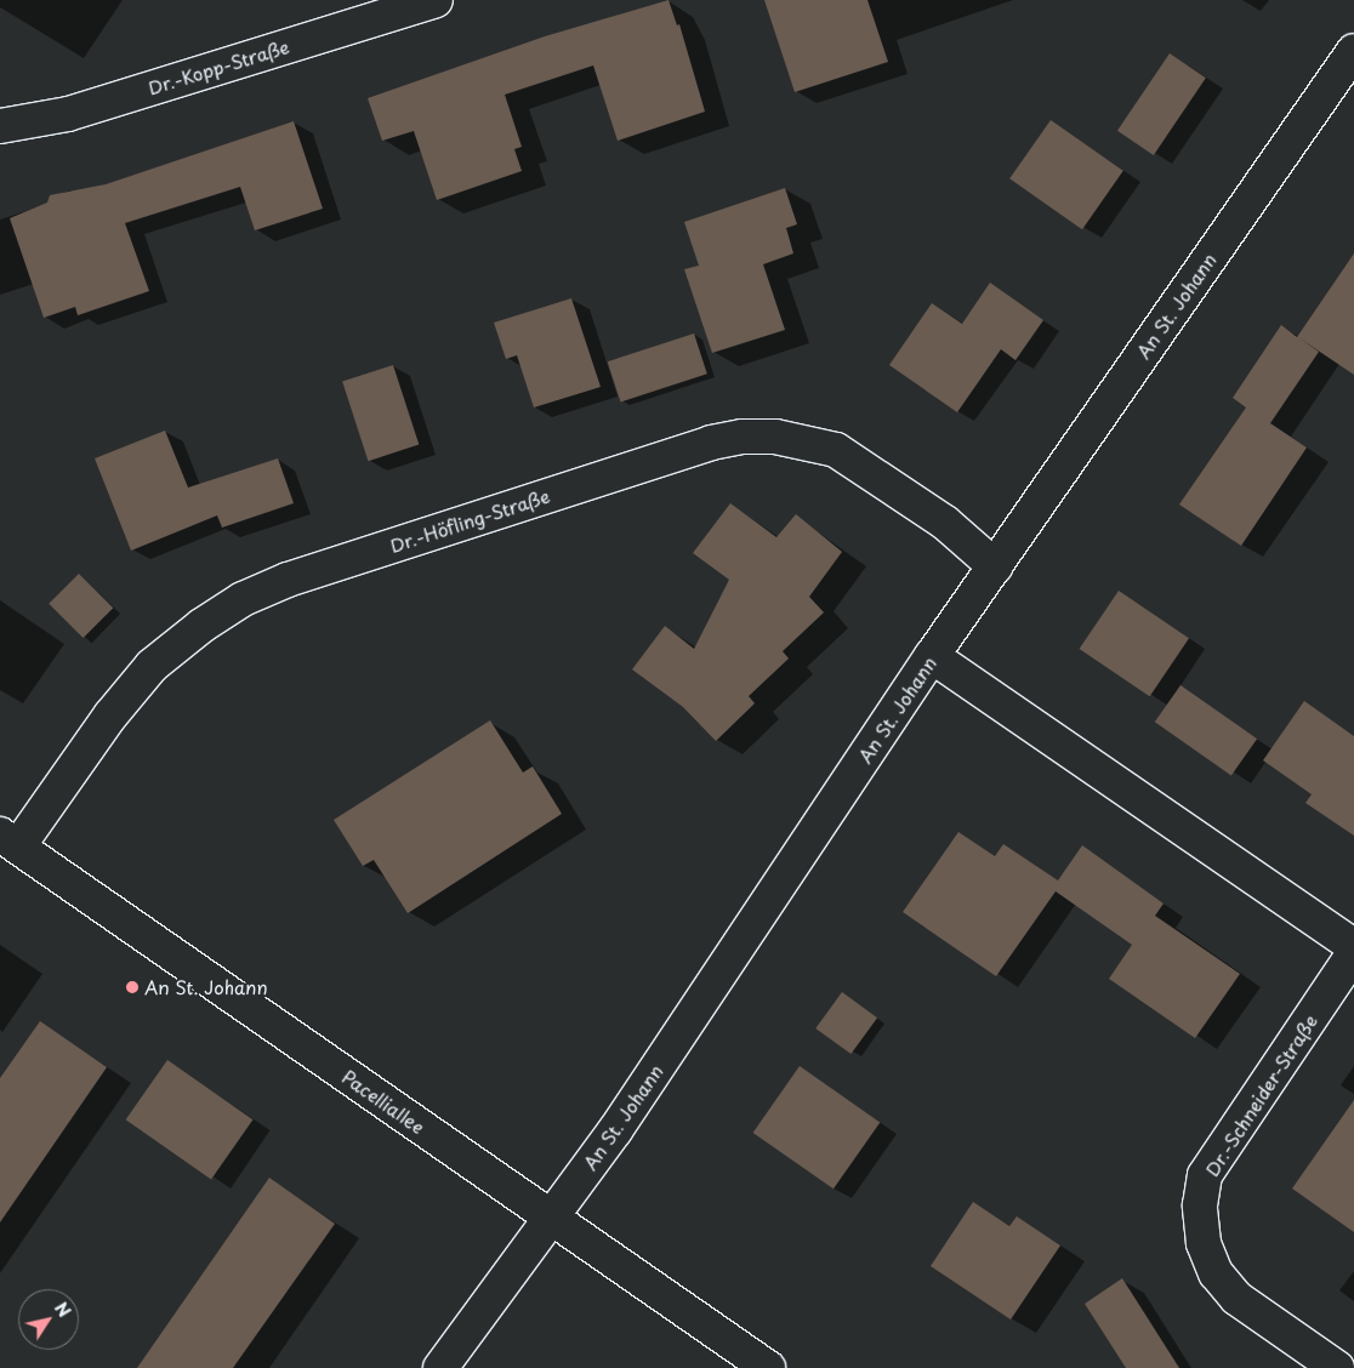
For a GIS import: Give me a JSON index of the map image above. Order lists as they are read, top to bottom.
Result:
{
  "streets": {
    "street": [
      "Dr.-Kopp-Straße",
      "An St. Johann",
      "Dr.-Höfling-Straße",
      "Dr.-Schneider-Straße",
      "Pacelliallee"
    ]
  },
  "crossings": [
    ["An St. Johann", "Dr.-Höfling-Straße"],
    ["An St. Johann", "Pacelliallee"],
    ["Dr.-Höfling-Straße", "Pacelliallee"]
  ],
  "places": ["An St. Johann"],
  "north": "top right"
}
